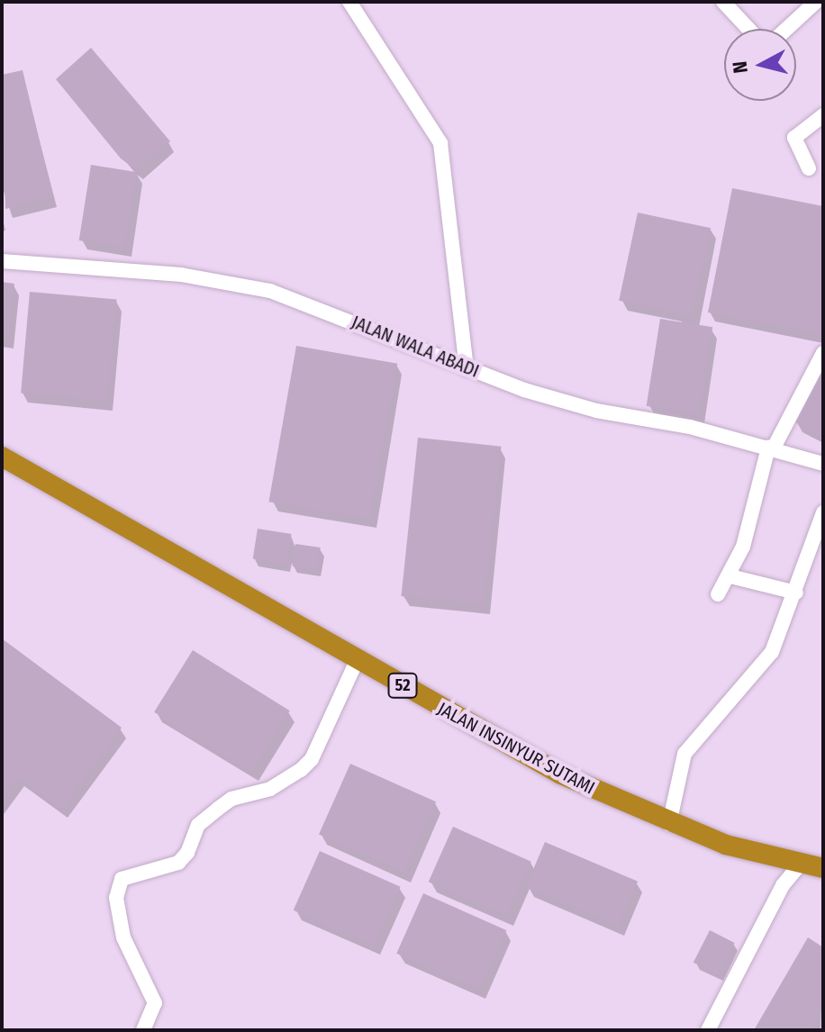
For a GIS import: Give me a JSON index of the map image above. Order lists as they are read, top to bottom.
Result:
{
  "streets": {
    "highway": ["52", "JALAN INSINYUR SUTAMI"],
    "street": ["JALAN WALA ABADI"]
  },
  "north": "left"
}
